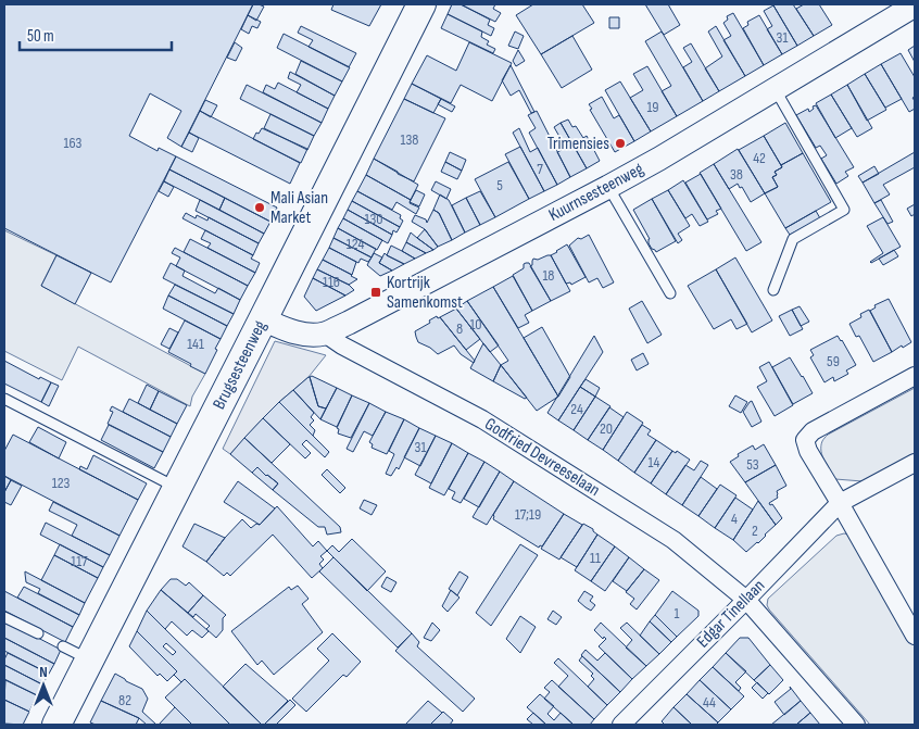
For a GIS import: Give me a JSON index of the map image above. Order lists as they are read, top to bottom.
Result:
{
  "streets": {
    "main road": ["Brugsesteenweg"],
    "street": ["Kuurnsesteenweg", "Godfried Devreeselaan", "Edgar Tinellaan"]
  },
  "crossings": [
    ["Kuurnsesteenweg", "Brugsesteenweg"],
    ["Kuurnsesteenweg", "Godfried Devreeselaan"],
    ["Godfried Devreeselaan", "Edgar Tinellaan"]
  ],
  "places": {
    "other": ["Trimensies", "Mali Asian Market"],
    "transit": ["Kortrijk Samenkomst"]
  },
  "house_numbers": [
    "31",
    "19",
    "138",
    "163",
    "42",
    "7",
    "38",
    "5",
    "130",
    "124",
    "18",
    "116",
    "10",
    "8",
    "141",
    "59",
    "24",
    "20",
    "31",
    "14",
    "53",
    "123",
    "17;19",
    "4",
    "2",
    "11",
    "117",
    "1",
    "82",
    "44"
  ],
  "scale_bar": "50 m",
  "north": "top"
}
